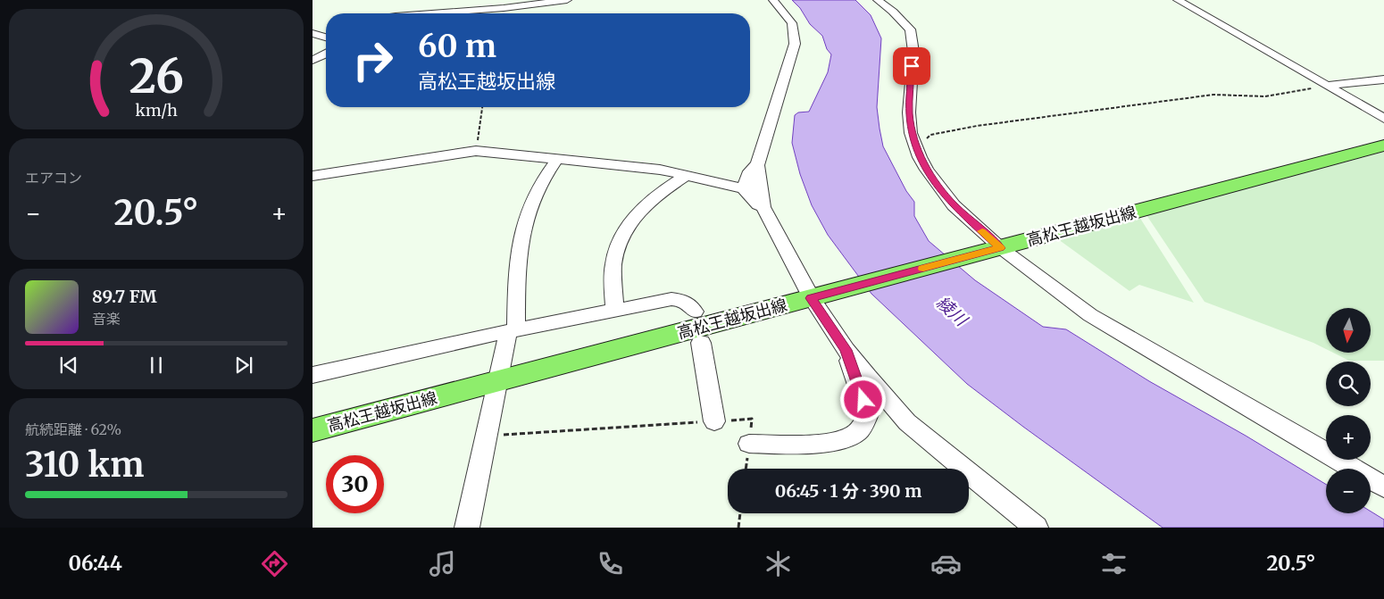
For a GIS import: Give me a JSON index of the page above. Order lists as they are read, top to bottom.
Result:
{
  "streets": {
    "main road": ["高松王越坂出線"]
  },
  "water": ["綾川"],
  "north": "bottom",
  "page": {
    "turn": ["60 m", "高松王越坂出線"],
    "tile": [
      "エアコン",
      ["航続距離 · 62%", "310 km"]
    ],
    "heat": ["−", "20.5°", "+"],
    "song": ["89.7 FM", "音楽"],
    "map_buttons": ["+", "−"],
    "limit": "30",
    "trip": "06:45 · 1 分 · 390 m",
    "tabs": ["06:44", "20.5°"],
    "gauge": ["26", "km/h"]
  }
}
